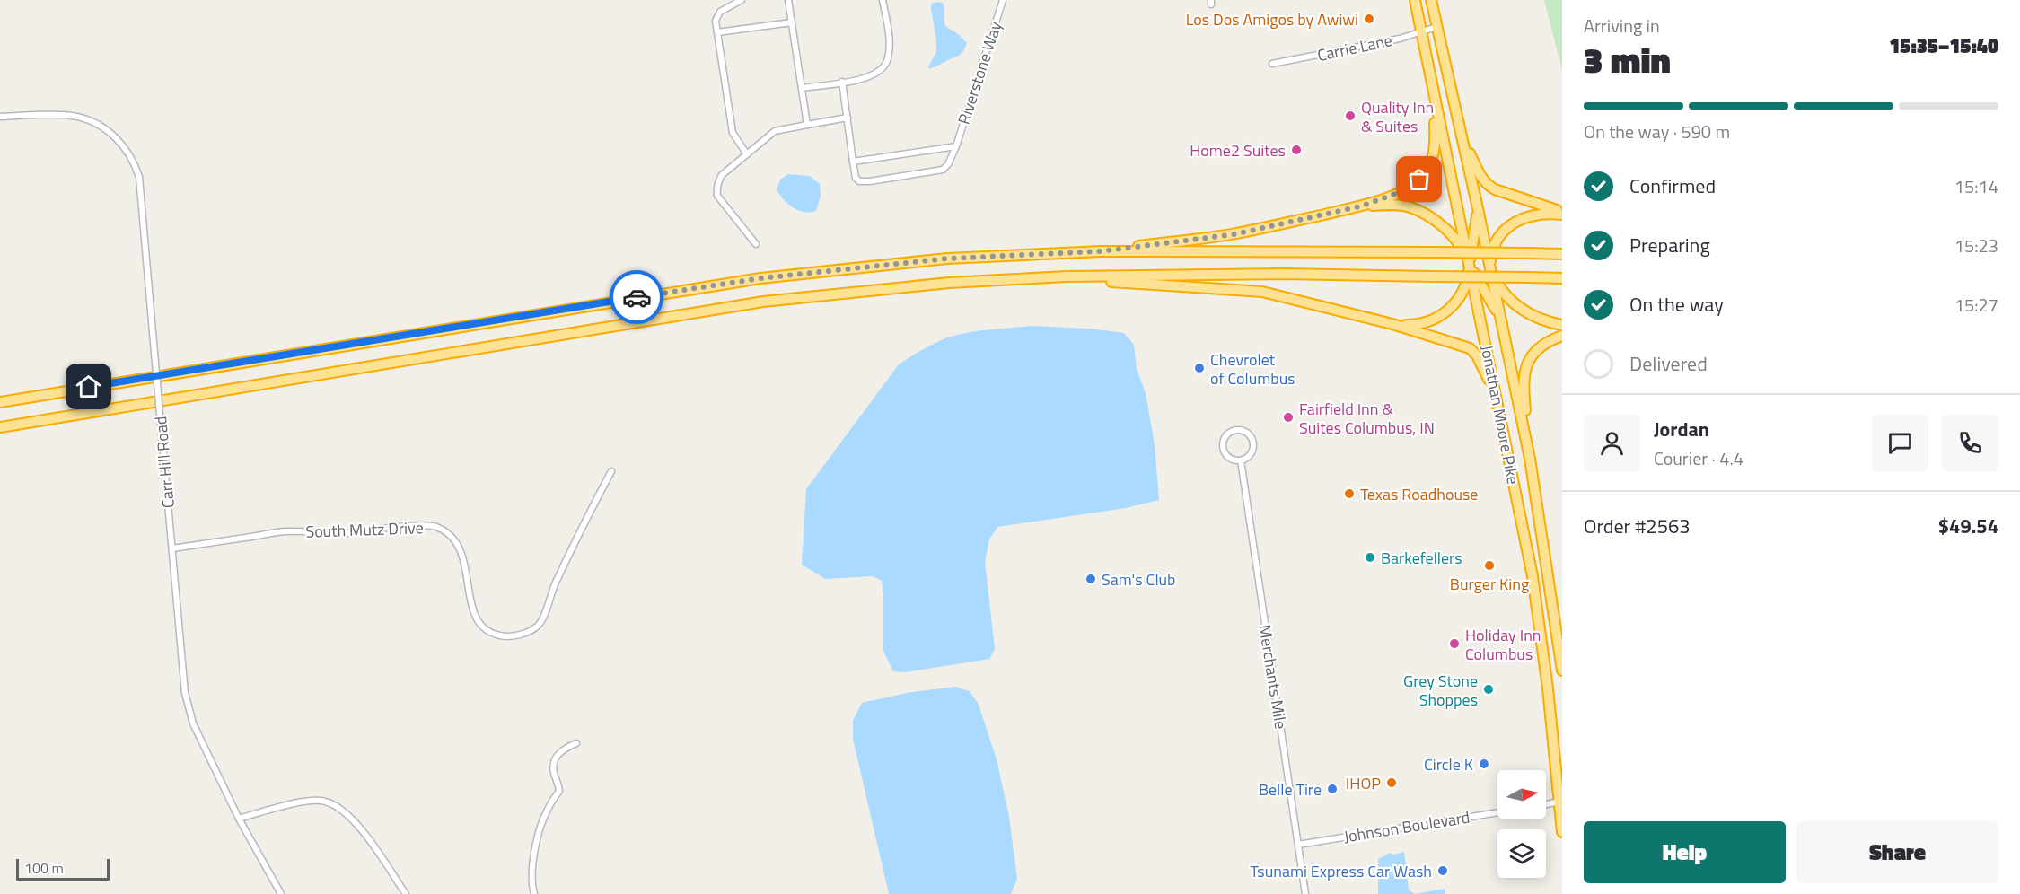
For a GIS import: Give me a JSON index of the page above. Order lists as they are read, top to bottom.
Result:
{
  "streets": {
    "highway": ["Jonathan Moore Pike"],
    "street": [
      "Carrie Lane",
      "Riverstone Way",
      "Carr Hill Road",
      "South Mutz Drive",
      "Merchants Mile",
      "Johnson Boulevard"
    ]
  },
  "crossings": [
    ["Carrie Lane", "Jonathan Moore Pike"],
    ["Carr Hill Road", "South Mutz Drive"],
    ["Merchants Mile", "Johnson Boulevard"]
  ],
  "places": [
    "Los Dos Amigos by Awiwi",
    "Quality Inn & Suites",
    "Home2 Suites",
    "Chevrolet of Columbus",
    "Fairfield Inn & Suites Columbus, IN",
    "Texas Roadhouse",
    "Barkefellers",
    "Burger King",
    "Sam's Club",
    "Holiday Inn Columbus",
    "Grey Stone Shoppes",
    "Circle K",
    "IHOP",
    "Belle Tire",
    "Tsunami Express Car Wash"
  ],
  "scale_bar": "100 m",
  "north": "right",
  "page": {
    "heading": ["3 min", "Arriving in", "15:35–15:40"],
    "panel": [
      "Jordan",
      "Courier · 4.4",
      "Order #2563",
      "$49.54"
    ],
    "bar": "On the way · 590 m",
    "list": [
      ["Confirmed", "15:14"],
      ["Preparing", "15:23"],
      ["On the way", "15:27"],
      "Delivered"
    ],
    "buttons": ["Help", "Share"],
    "scale": "100 m"
  }
}
